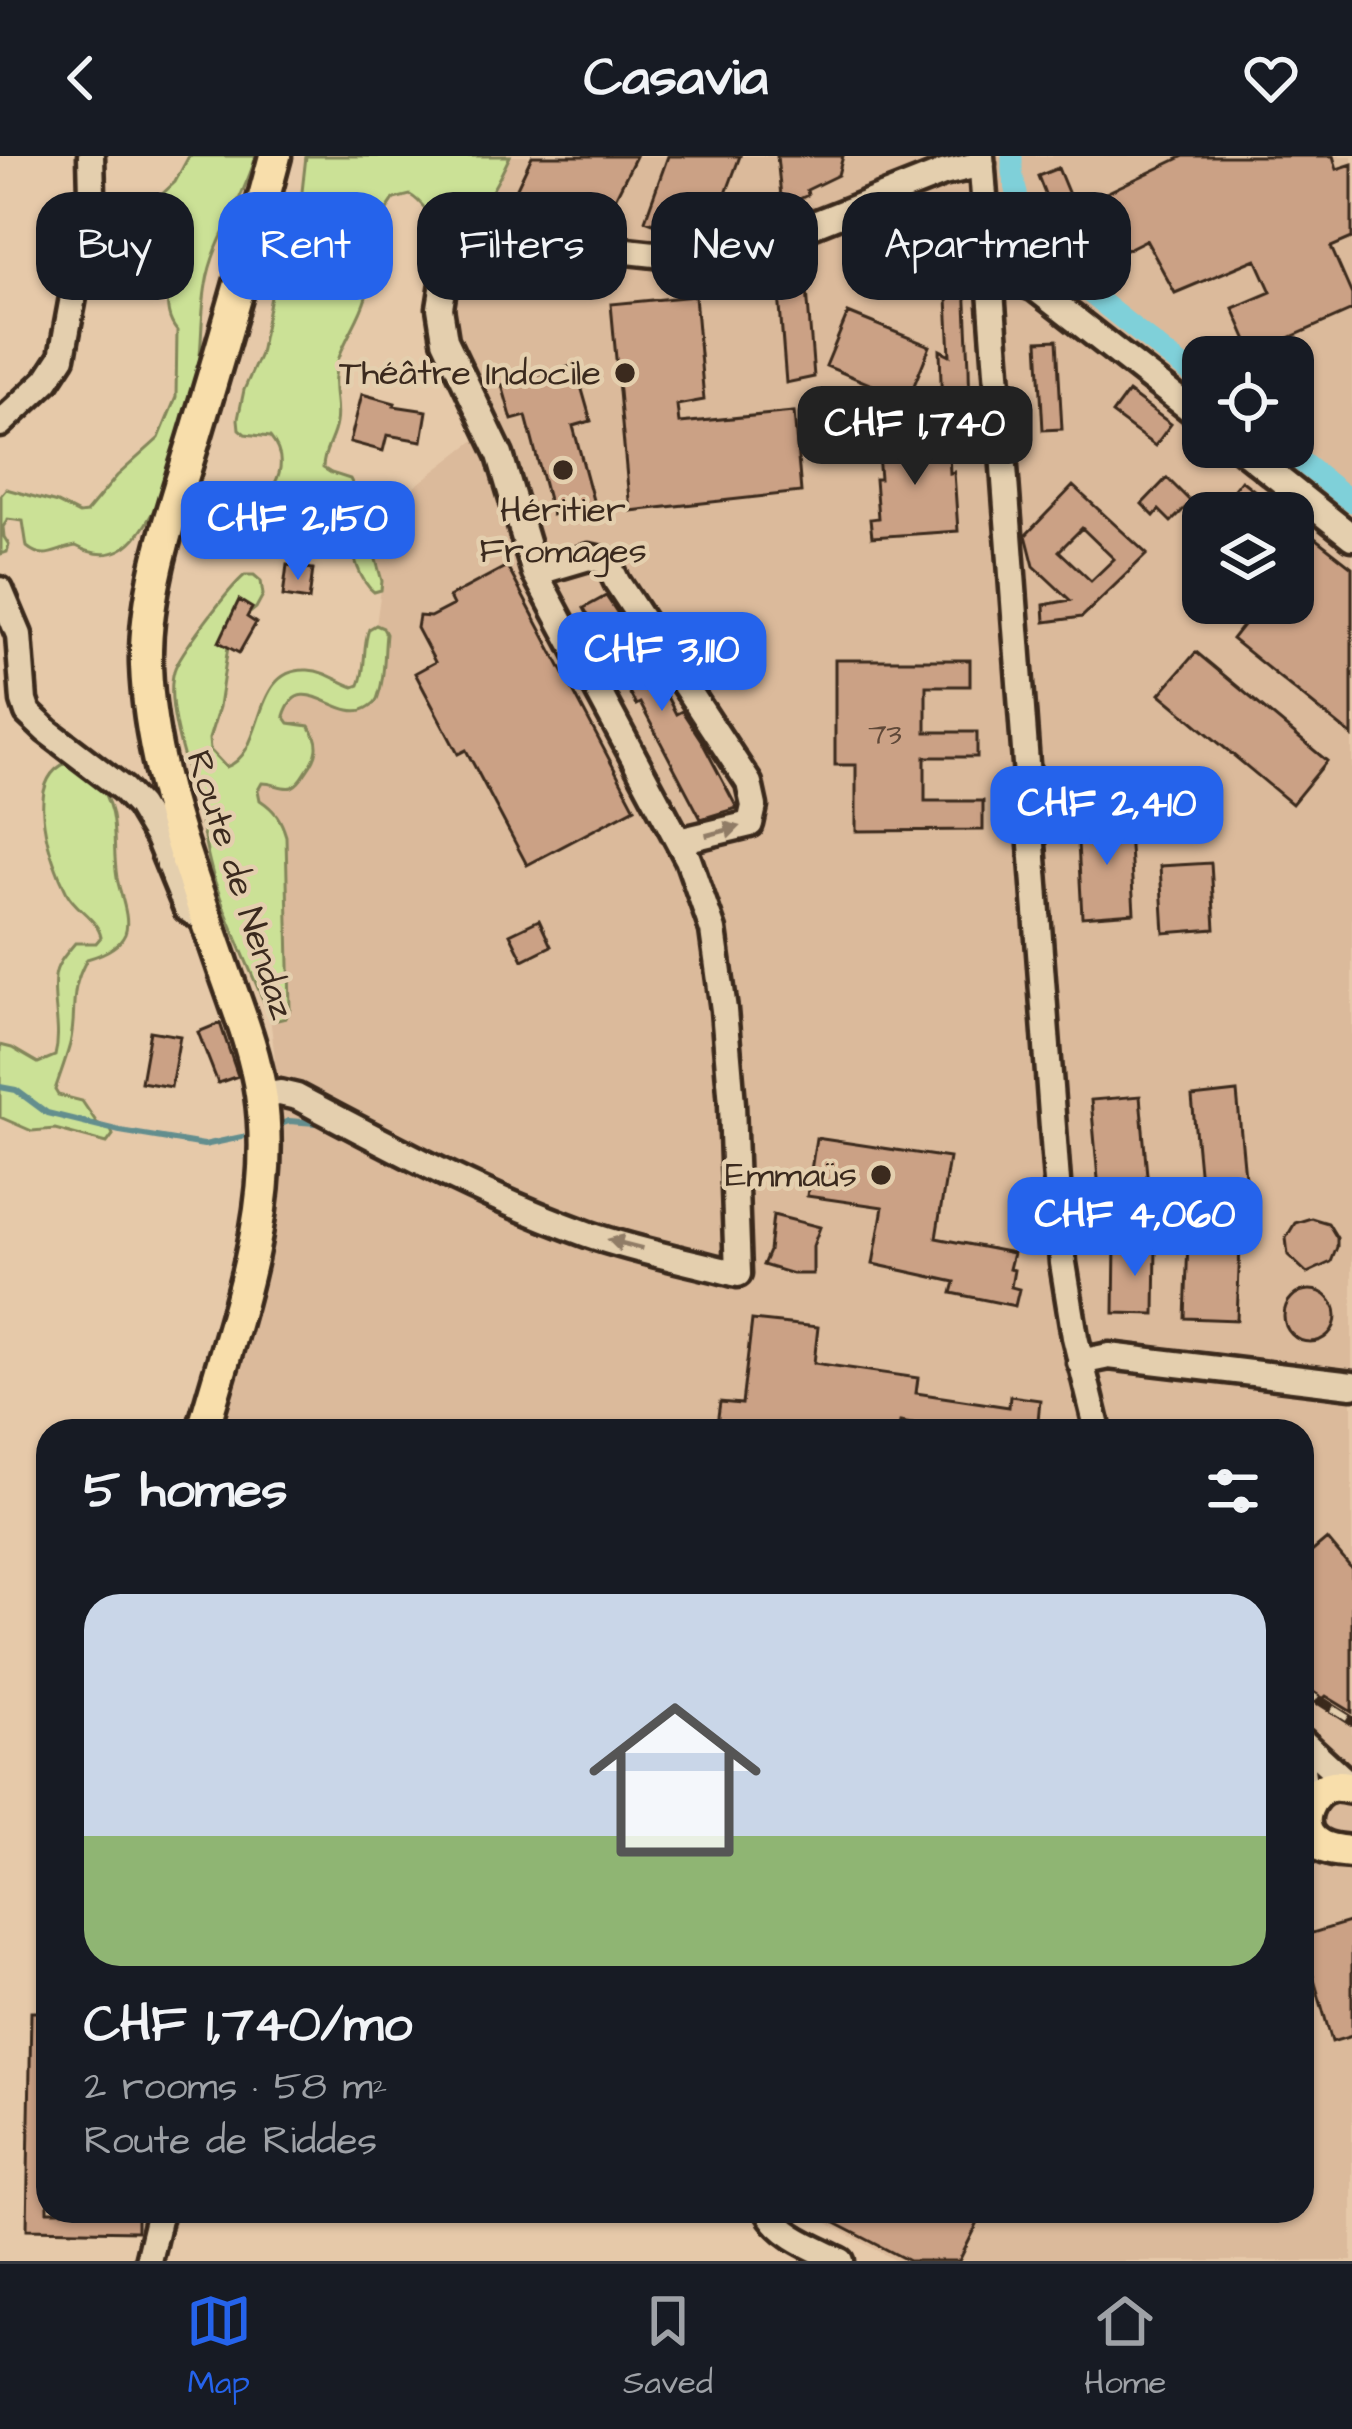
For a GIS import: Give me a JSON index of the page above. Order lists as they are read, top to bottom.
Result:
{
  "streets": {
    "main road": ["Route de Nendaz"]
  },
  "places": ["Théâtre Indocile", "Héritier Fromages", "Emmaüs"],
  "house_numbers": ["73"],
  "page": {
    "header": "Casavia",
    "chip": [
      "Buy",
      "Rent",
      "Filters",
      "New",
      "Apartment"
    ],
    "price": [
      "CHF 1,740",
      "CHF 2,150",
      "CHF 3,110",
      "CHF 2,410",
      "CHF 4,060"
    ],
    "heading": "5 homes",
    "list": [
      {
        "name": "CHF 1,740/mo",
        "note": "2 rooms · 58 m² · Route de Riddes"
      }
    ],
    "tabs": ["Map", "Saved", "Home"]
  }
}
